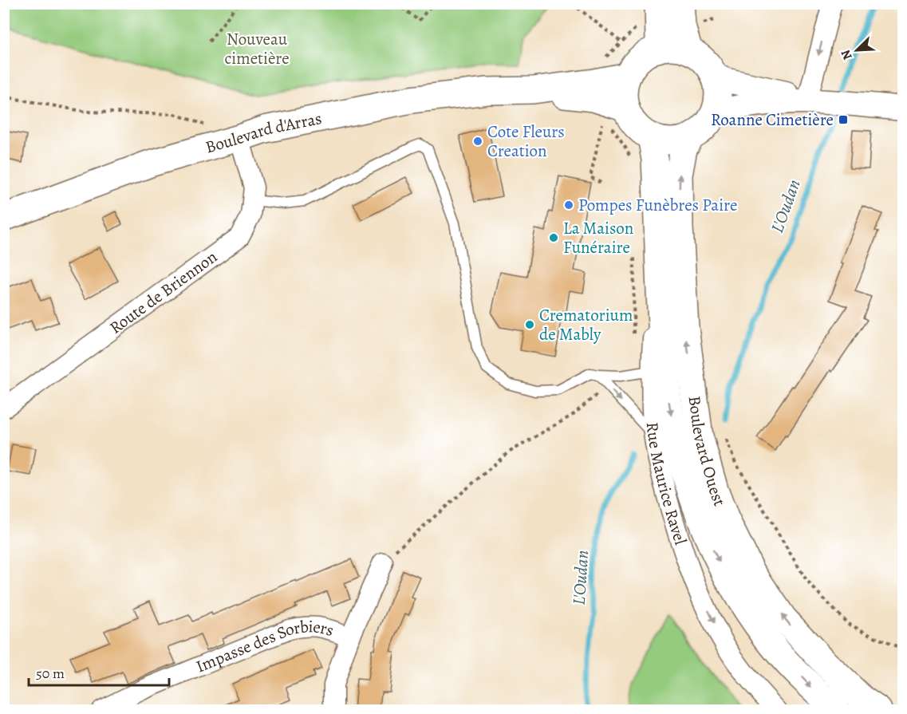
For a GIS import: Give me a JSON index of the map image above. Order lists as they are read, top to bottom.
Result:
{
  "streets": {
    "main road": ["Boulevard d'Arras", "Boulevard Ouest"],
    "street": ["Route de Briennon", "Rue Maurice Ravel", "Impasse des Sorbiers"]
  },
  "crossings": [
    ["Boulevard d'Arras", "Route de Briennon"],
    ["Boulevard d'Arras", "Boulevard Ouest"],
    ["Boulevard Ouest", "Rue Maurice Ravel"]
  ],
  "one_way": ["Rue Maurice Ravel"],
  "water": ["L'Oudan"],
  "parks": ["Nouveau cimetière"],
  "places": {
    "transit": ["Roanne Cimetière"],
    "other": [
      "Cote Fleurs Creation",
      "Pompes Funèbres Paire",
      "La Maison Funéraire",
      "Crematorium de Mably"
    ]
  },
  "scale_bar": "50 m",
  "north": "bottom left"
}
